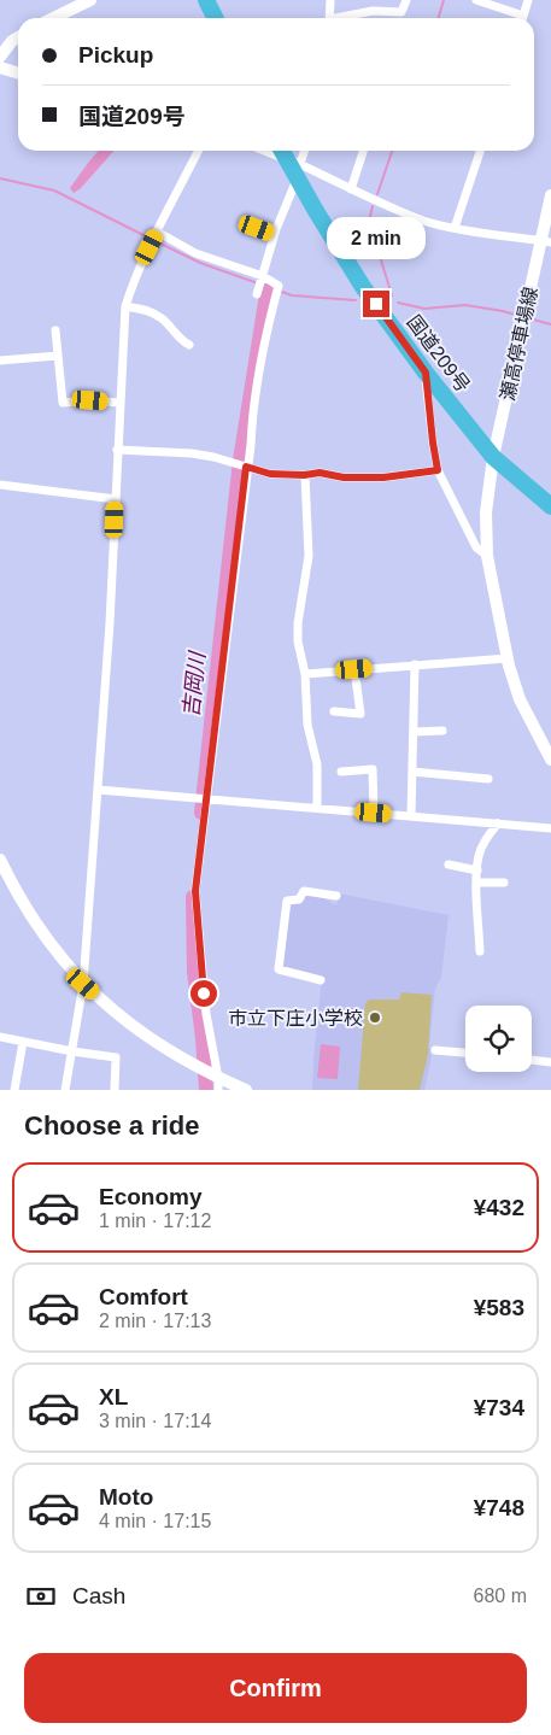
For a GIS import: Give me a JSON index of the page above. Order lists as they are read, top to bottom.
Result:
{
  "streets": {
    "highway": ["国道209号"],
    "street": ["瀬高停車場線"]
  },
  "crossings": [
    ["瀬高停車場線", "国道209号"]
  ],
  "water": ["吉岡川"],
  "places": ["市立下庄小学校"],
  "page": {
    "banner": ["Pickup", "国道209号"],
    "bubble": "2 min",
    "heading": "Choose a ride",
    "list": [
      {
        "name": "Economy",
        "note": "1 min · 17:12",
        "value": "¥432"
      },
      {
        "name": "Comfort",
        "note": "2 min · 17:13",
        "value": "¥583"
      },
      {
        "name": "XL",
        "note": "3 min · 17:14",
        "value": "¥734"
      },
      {
        "name": "Moto",
        "note": "4 min · 17:15",
        "value": "¥748"
      }
    ],
    "pay": ["Cash", "680 m"],
    "buttons": "Confirm"
  }
}
